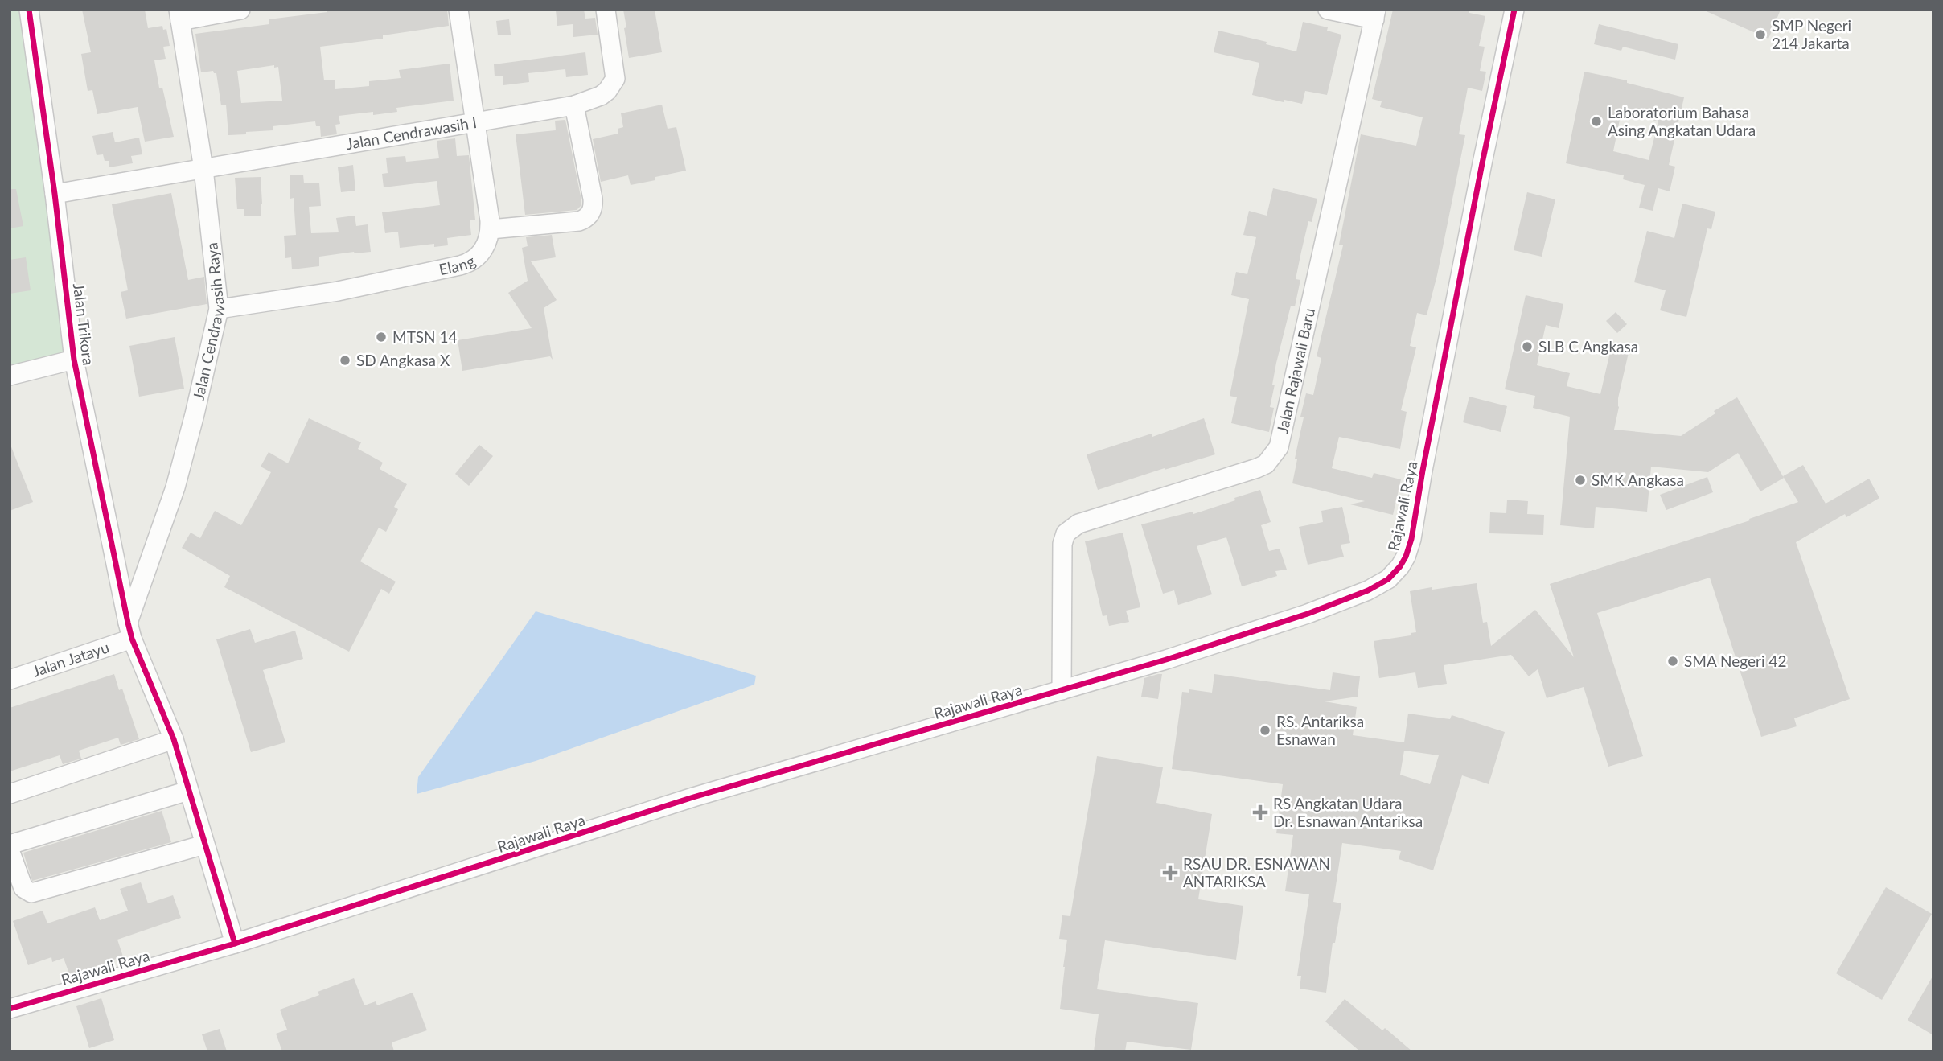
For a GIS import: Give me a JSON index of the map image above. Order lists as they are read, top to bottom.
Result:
{
  "streets": {
    "street": [
      "Jalan Cendrawasih I",
      "Elang",
      "Jalan Cendrawasih Raya",
      "Jalan Trikora",
      "Jalan Rajawali Baru",
      "Rajawali Raya",
      "Jalan Jatayu"
    ]
  },
  "crossings": [
    ["Jalan Cendrawasih I", "Jalan Cendrawasih Raya"],
    ["Jalan Cendrawasih I", "Jalan Trikora"],
    ["Elang", "Jalan Cendrawasih Raya"],
    ["Jalan Cendrawasih Raya", "Jalan Trikora"],
    ["Jalan Cendrawasih Raya", "Jalan Jatayu"],
    ["Jalan Trikora", "Rajawali Raya"],
    ["Jalan Trikora", "Jalan Jatayu"],
    ["Jalan Rajawali Baru", "Rajawali Raya"]
  ],
  "places": {
    "other": [
      "SMP Negeri 214 Jakarta",
      "Laboratorium Bahasa Asing Angkatan Udara",
      "MTSN 14",
      "SLB C Angkasa",
      "SD Angkasa X",
      "SMK Angkasa",
      "SMA Negeri 42",
      "RS. Antariksa Esnawan"
    ],
    "health": ["RS Angkatan Udara Dr. Esnawan Antariksa", "RSAU DR. ESNAWAN ANTARIKSA"]
  }
}
